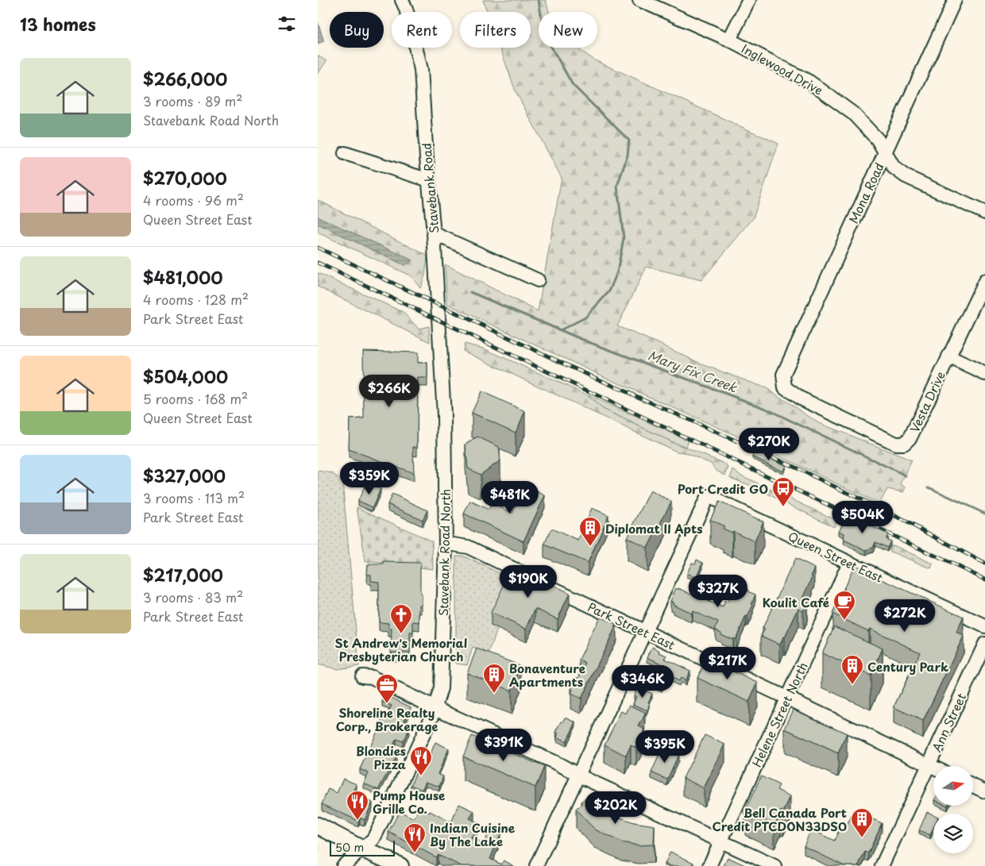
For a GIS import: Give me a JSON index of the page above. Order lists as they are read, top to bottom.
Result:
{
  "streets": {
    "street": [
      "Inglewood Drive",
      "Stavebank Road",
      "Mona Road",
      "Vesta Drive",
      "Stavebank Road North",
      "Queen Street East",
      "Park Street East",
      "Helene Street North",
      "Ann Street"
    ]
  },
  "crossings": [
    ["Inglewood Drive", "Mona Road"],
    ["Stavebank Road", "Stavebank Road North"],
    ["Mona Road", "Vesta Drive"],
    ["Stavebank Road North", "Park Street East"],
    ["Queen Street East", "Park Street East"],
    ["Queen Street East", "Helene Street North"],
    ["Park Street East", "Helene Street North"],
    ["Park Street East", "Ann Street"]
  ],
  "water": ["Mary Fix Creek"],
  "places": {
    "bus stop": ["Port Credit GO"],
    "building": [
      "Diplomat II Apts",
      "Century Park",
      "Bonaventure Apartments",
      "Bell Canada Port Credit PTCDON33DS0"
    ],
    "cafe": ["Koulit Café"],
    "church": ["St Andrew's Memorial Presbyterian Church"],
    "office": ["Shoreline Realty Corp., Brokerage"],
    "restaurant": ["Blondies Pizza", "Pump House Grille Co.", "Indian Cuisine By The Lake"]
  },
  "scale_bar": "50 m",
  "north": "right",
  "page": {
    "heading": "13 homes",
    "chip": [
      "Buy",
      "Rent",
      "Filters",
      "New"
    ],
    "list": [
      {
        "name": "$266,000",
        "note": "3 rooms · 89 m² · Stavebank Road North"
      },
      {
        "name": "$270,000",
        "note": "4 rooms · 96 m² · Queen Street East"
      },
      {
        "name": "$481,000",
        "note": "4 rooms · 128 m² · Park Street East"
      },
      {
        "name": "$504,000",
        "note": "5 rooms · 168 m² · Queen Street East"
      },
      {
        "name": "$327,000",
        "note": "3 rooms · 113 m² · Park Street East"
      },
      {
        "name": "$217,000",
        "note": "3 rooms · 83 m² · Park Street East"
      }
    ],
    "price": [
      "$266K",
      "$270K",
      "$359K",
      "$481K",
      "$504K",
      "$190K",
      "$327K",
      "$272K",
      "$217K",
      "$346K",
      "$391K",
      "$395K",
      "$202K"
    ],
    "scale": "50 m"
  }
}
